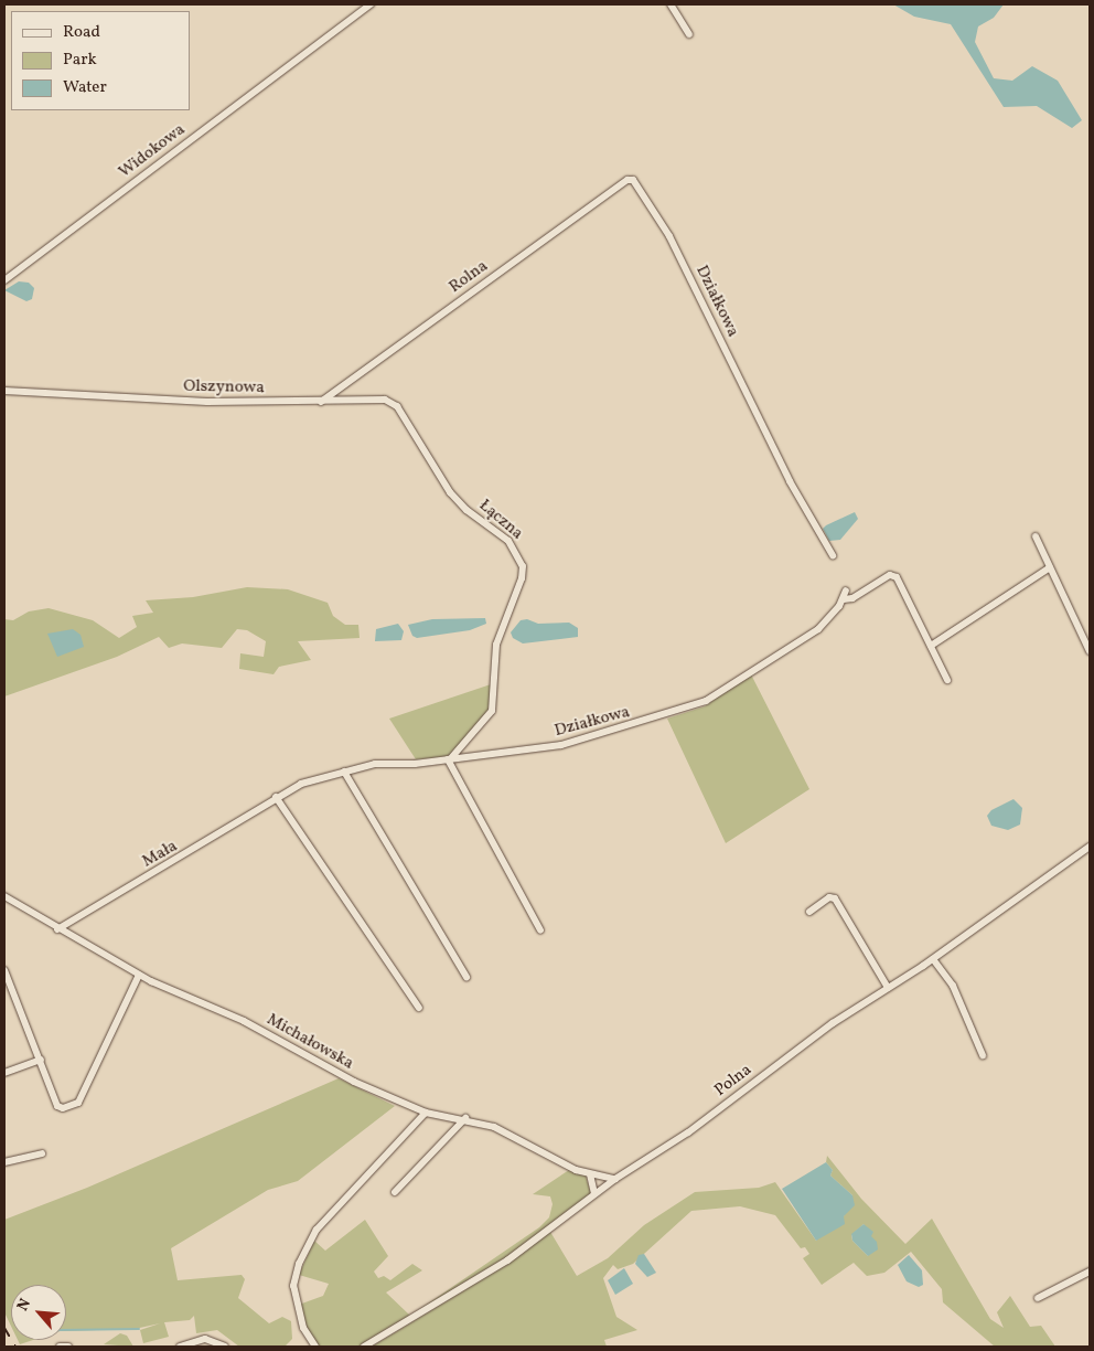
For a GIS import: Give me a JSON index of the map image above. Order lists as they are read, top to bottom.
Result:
{
  "streets": {
    "street": [
      "Widokowa",
      "Rolna",
      "Działkowa",
      "Olszynowa",
      "Łączna",
      "Mała",
      "Michałowska",
      "Polna"
    ]
  },
  "crossings": [
    ["Rolna", "Działkowa"],
    ["Rolna", "Olszynowa"],
    ["Działkowa", "Łączna"],
    ["Działkowa", "Mała"],
    ["Olszynowa", "Łączna"],
    ["Mała", "Michałowska"],
    ["Michałowska", "Polna"]
  ],
  "legend": ["Road", "Park", "Water"],
  "north": "top left"
}
